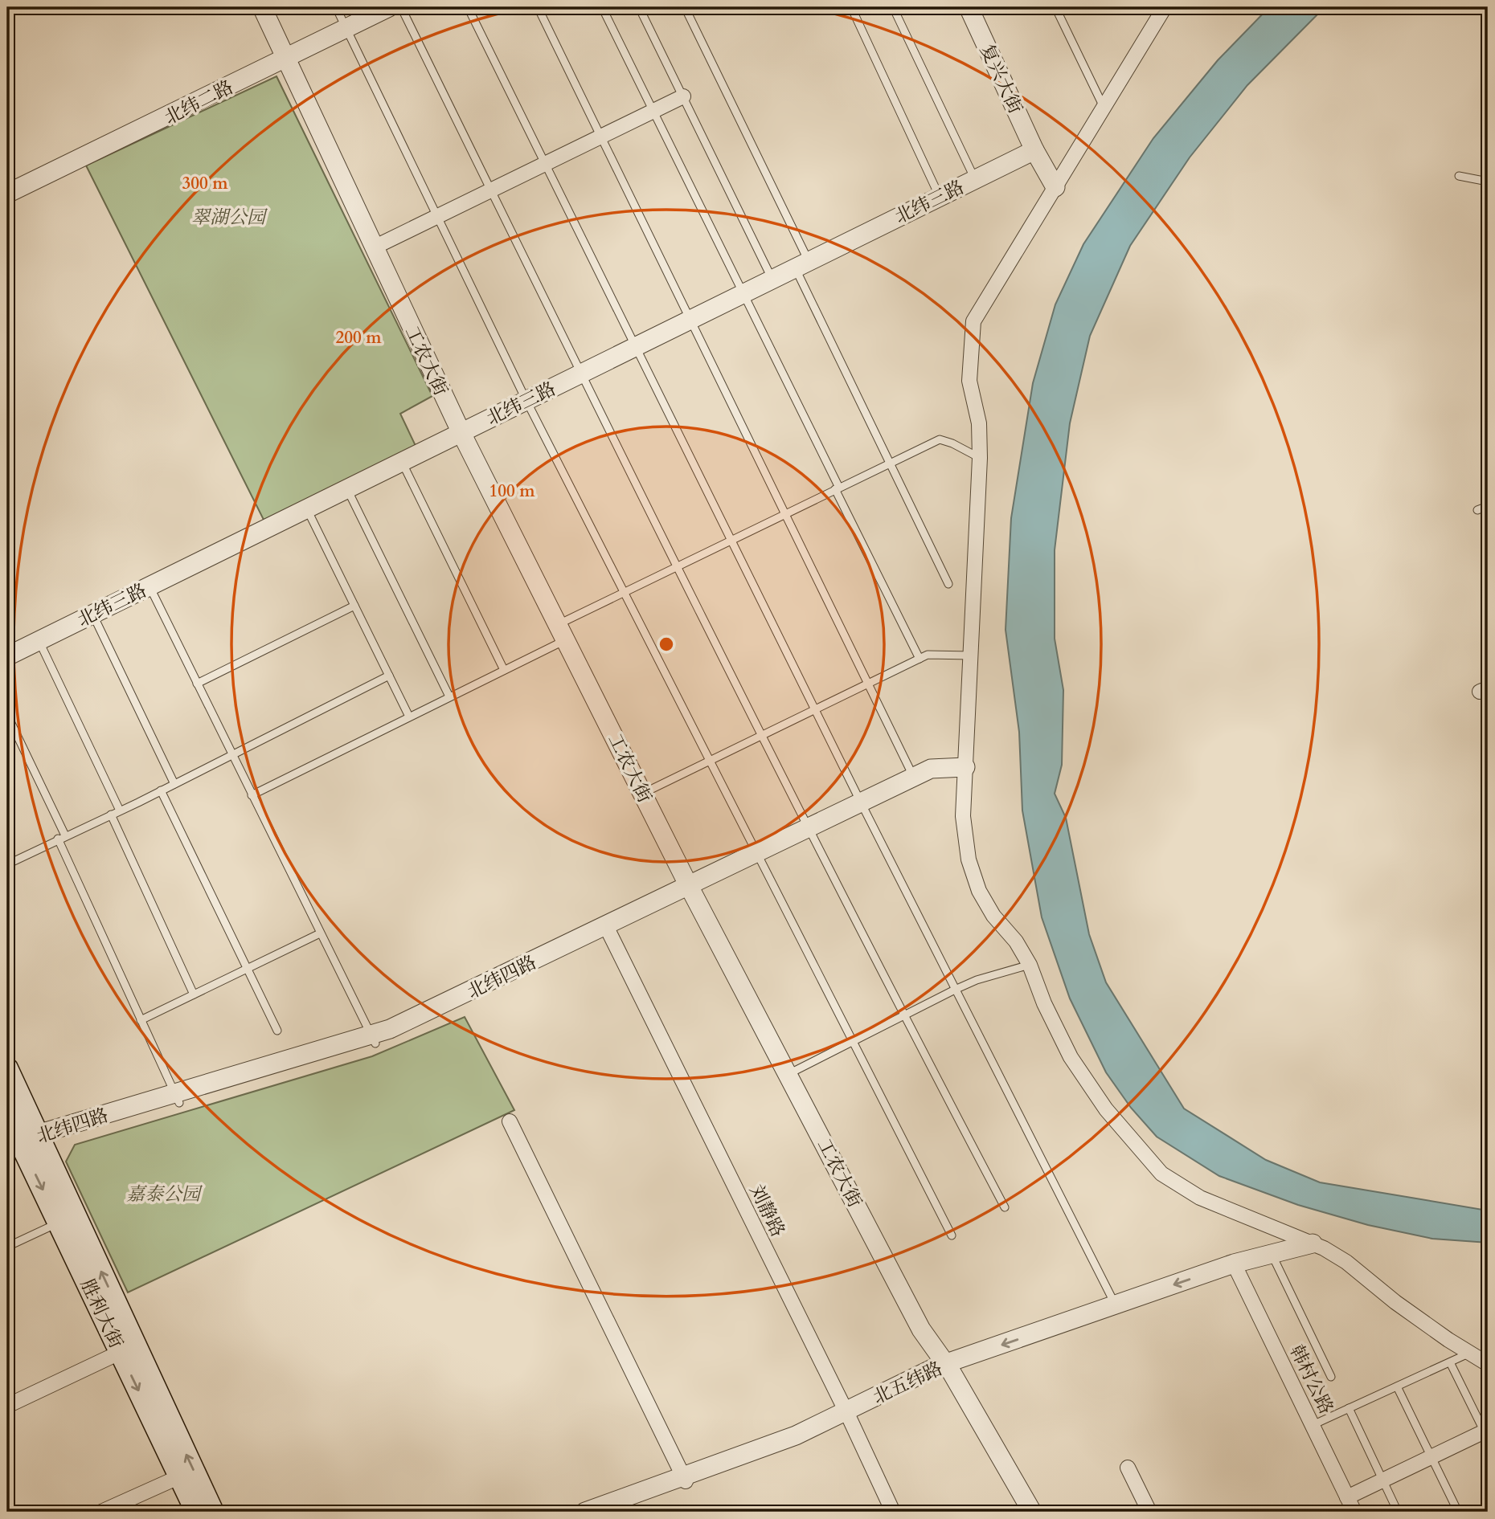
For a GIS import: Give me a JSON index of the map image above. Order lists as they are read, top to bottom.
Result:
{
  "streets": {
    "main road": ["胜利大街"],
    "street": [
      "复兴大街",
      "北纬二路",
      "北纬三路",
      "工农大街",
      "北纬四路",
      "刘静路",
      "韩村公路",
      "北五纬路"
    ]
  },
  "crossings": [
    ["复兴大街", "北纬三路"],
    ["北纬二路", "工农大街"],
    ["北纬三路", "工农大街"],
    ["工农大街", "北纬四路"],
    ["工农大街", "北五纬路"],
    ["北纬四路", "刘静路"],
    ["北纬四路", "胜利大街"],
    ["刘静路", "北五纬路"],
    ["韩村公路", "北五纬路"]
  ],
  "one_way": ["北五纬路"],
  "parks": ["翠湖公园", "嘉泰公园"],
  "rings": ["300 m", "200 m", "100 m"]
}
